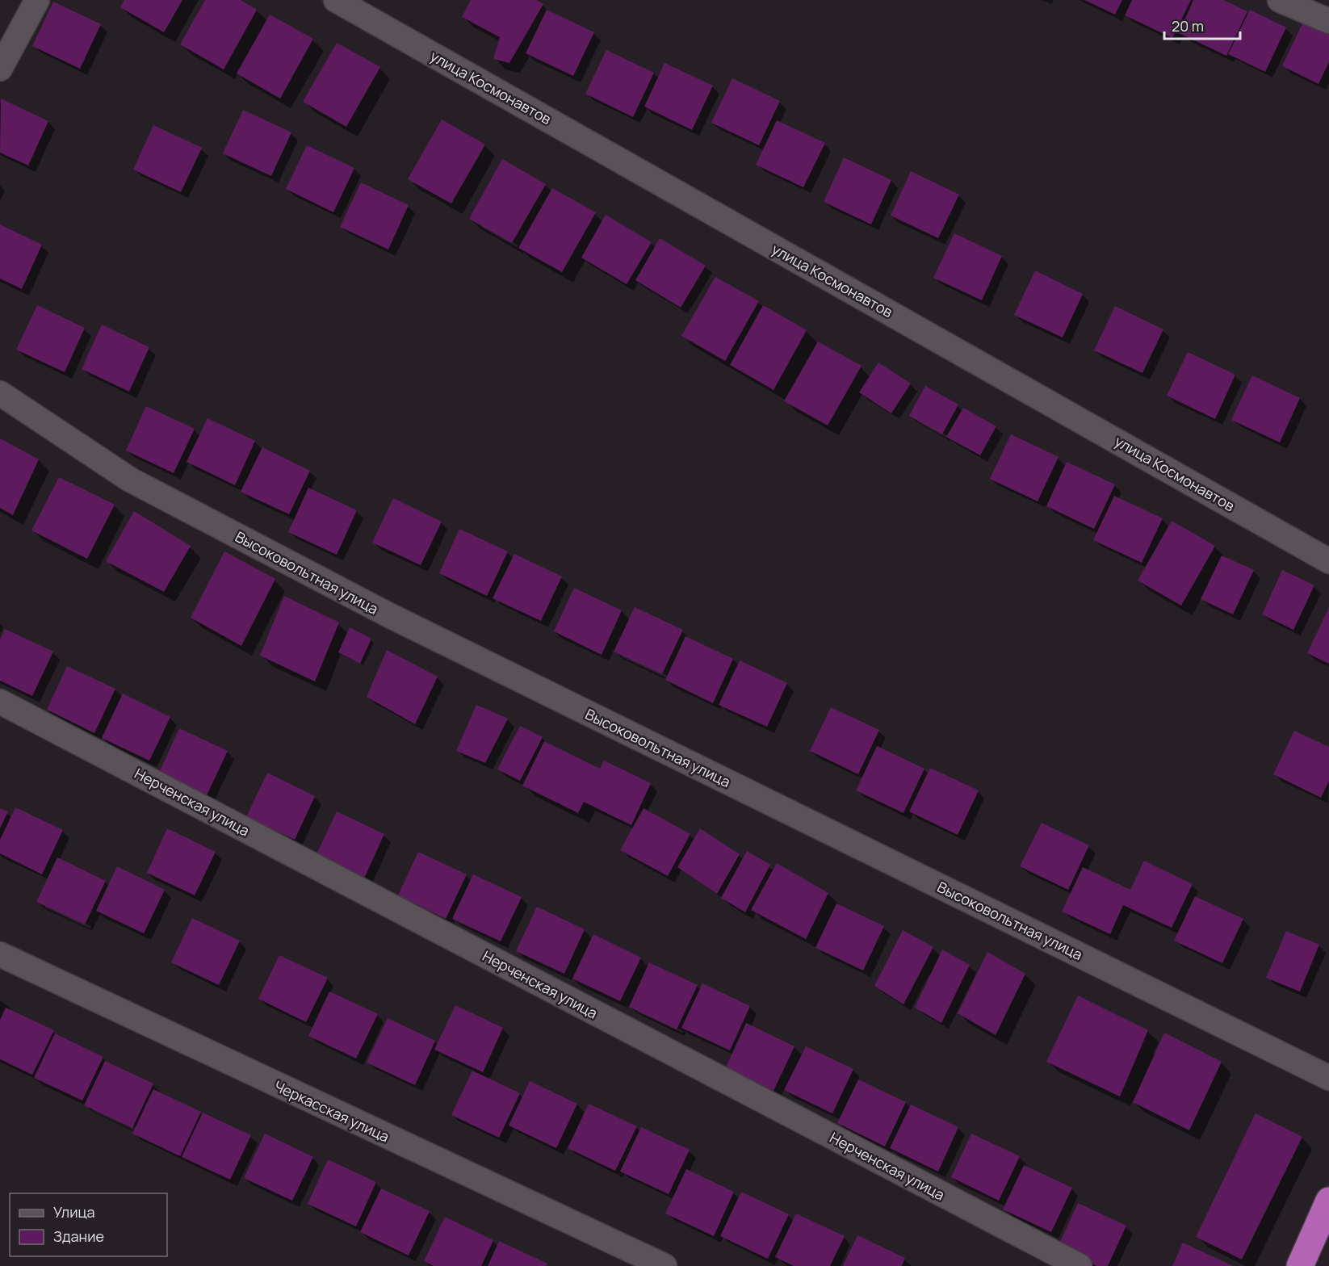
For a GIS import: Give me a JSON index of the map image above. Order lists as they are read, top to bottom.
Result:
{
  "streets": {
    "street": [
      "улица Космонавтов",
      "Высоковольтная улица",
      "Нерченская улица",
      "Черкасская улица"
    ]
  },
  "legend": ["Улица", "Здание"],
  "scale_bar": "20 m"
}
